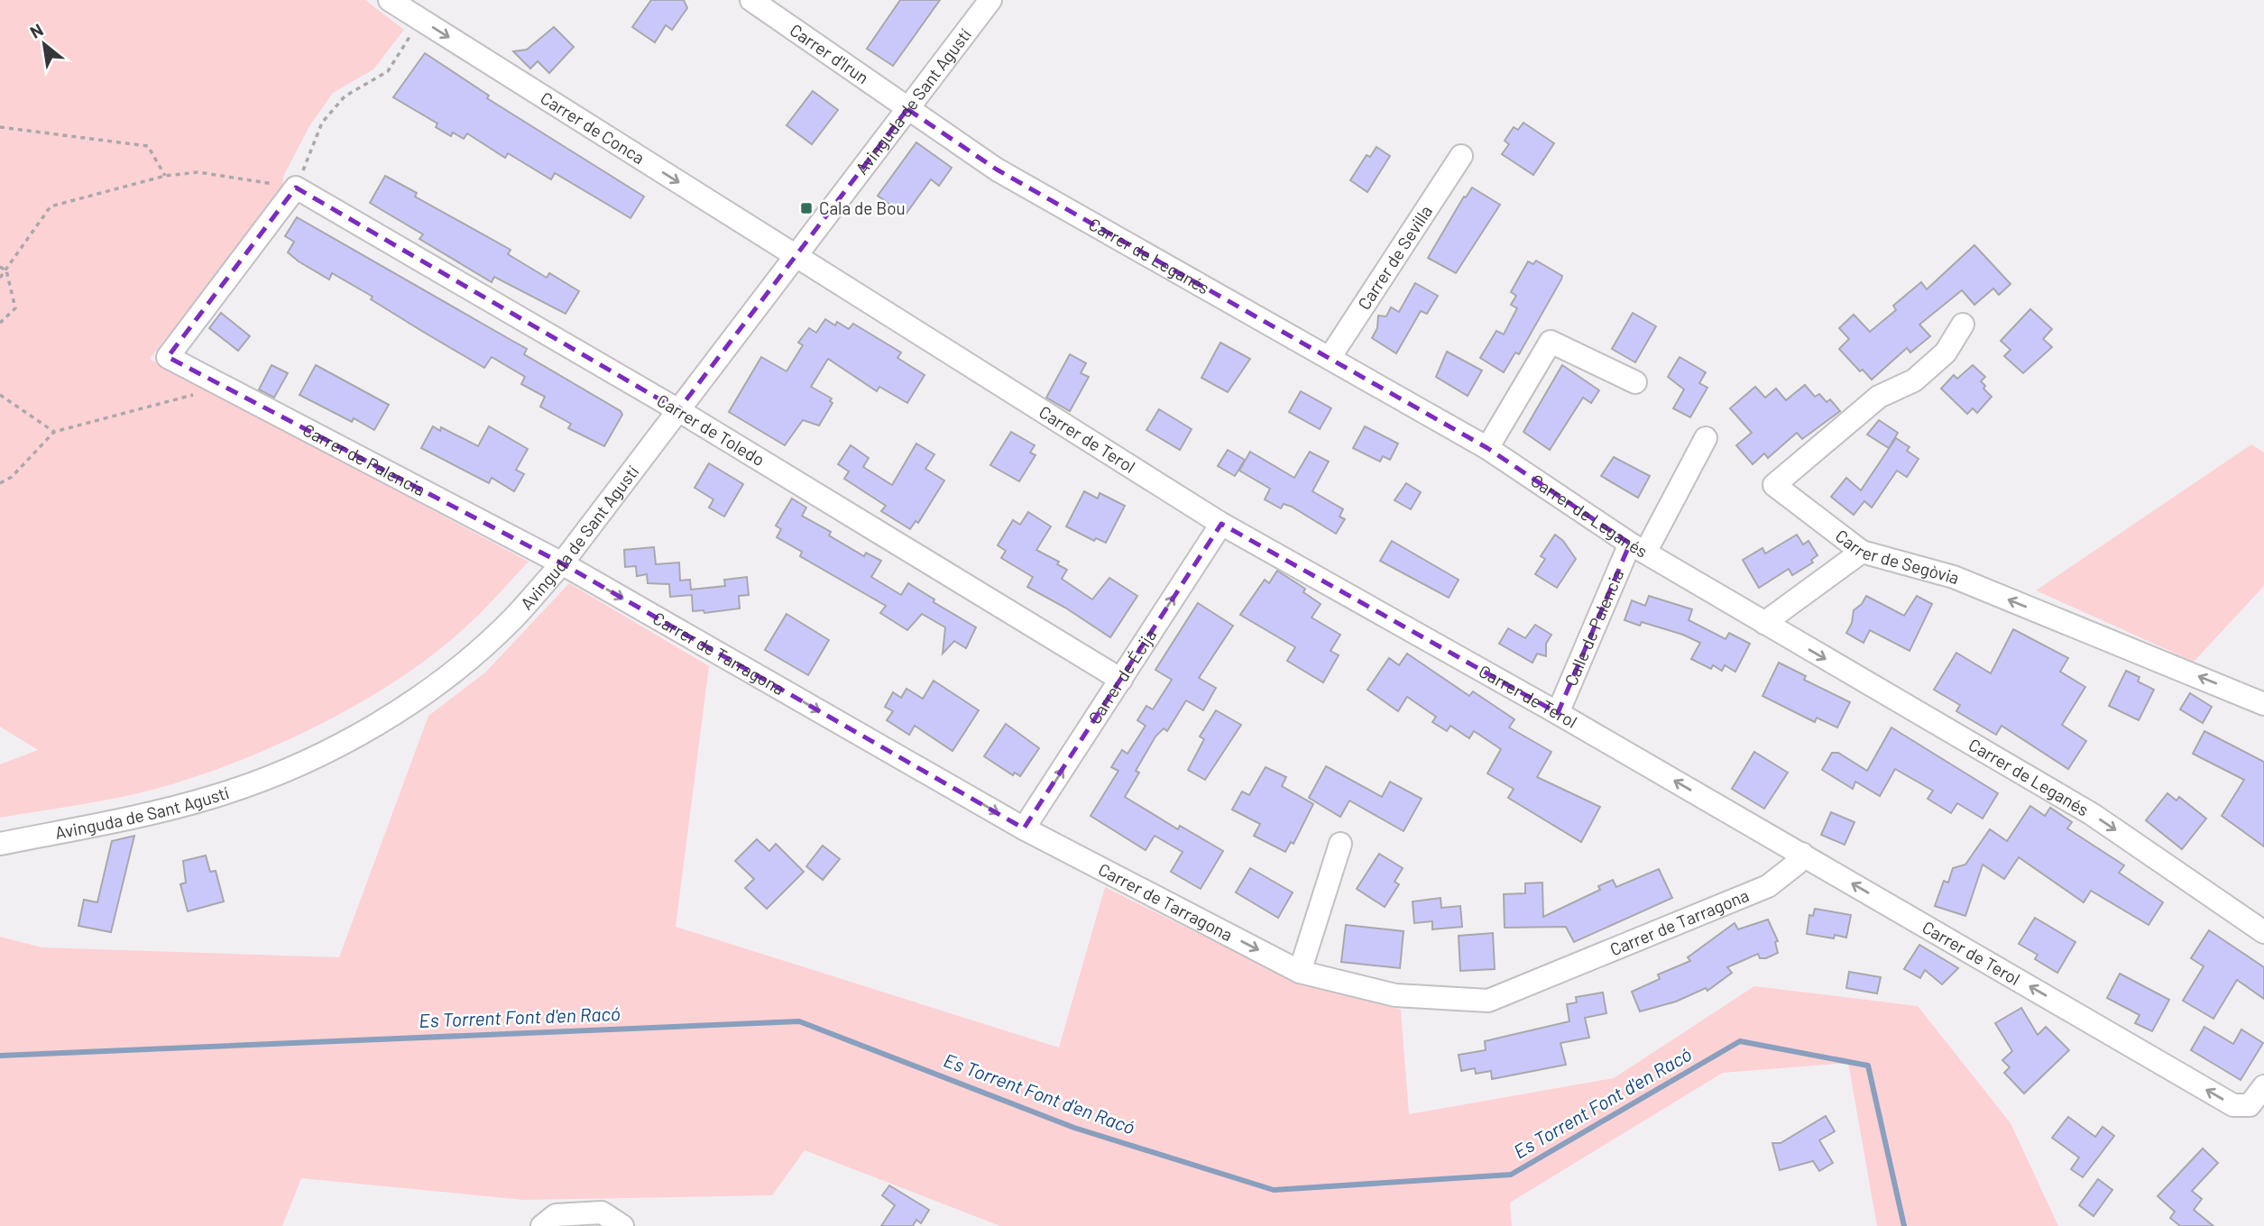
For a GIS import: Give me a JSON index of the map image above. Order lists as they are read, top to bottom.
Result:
{
  "streets": {
    "street": [
      "Carrer d'Irun",
      "Avinguda de Sant Agustí",
      "Carrer de Conca",
      "Carrer de Leganés",
      "Carrer de Sevilla",
      "Carrer de Toledo",
      "Carrer de Terol",
      "Carrer de Palencia",
      "Carrer de Segòvia",
      "Calle de Palencia",
      "Carrer de Tarragona",
      "Carrer de Écija"
    ]
  },
  "crossings": [
    ["Carrer d'Irun", "Avinguda de Sant Agustí"],
    ["Carrer d'Irun", "Carrer de Leganés"],
    ["Avinguda de Sant Agustí", "Carrer de Conca"],
    ["Avinguda de Sant Agustí", "Carrer de Leganés"],
    ["Avinguda de Sant Agustí", "Carrer de Toledo"],
    ["Avinguda de Sant Agustí", "Carrer de Terol"],
    ["Avinguda de Sant Agustí", "Carrer de Palencia"],
    ["Avinguda de Sant Agustí", "Carrer de Tarragona"],
    ["Carrer de Conca", "Carrer de Terol"],
    ["Carrer de Leganés", "Carrer de Sevilla"],
    ["Carrer de Leganés", "Calle de Palencia"],
    ["Carrer de Toledo", "Carrer de Palencia"],
    ["Carrer de Toledo", "Carrer de Écija"],
    ["Carrer de Terol", "Calle de Palencia"],
    ["Carrer de Terol", "Carrer de Tarragona"],
    ["Carrer de Terol", "Carrer de Écija"],
    ["Carrer de Palencia", "Carrer de Tarragona"],
    ["Carrer de Tarragona", "Carrer de Écija"]
  ],
  "one_way": [
    "Carrer de Conca",
    "Carrer de Leganés",
    "Carrer de Terol",
    "Carrer de Segòvia",
    "Carrer de Tarragona",
    "Carrer de Écija"
  ],
  "water": ["Es Torrent Font d'en Racó"],
  "places": {
    "transit": ["Cala de Bou"]
  },
  "north": "top left"
}
